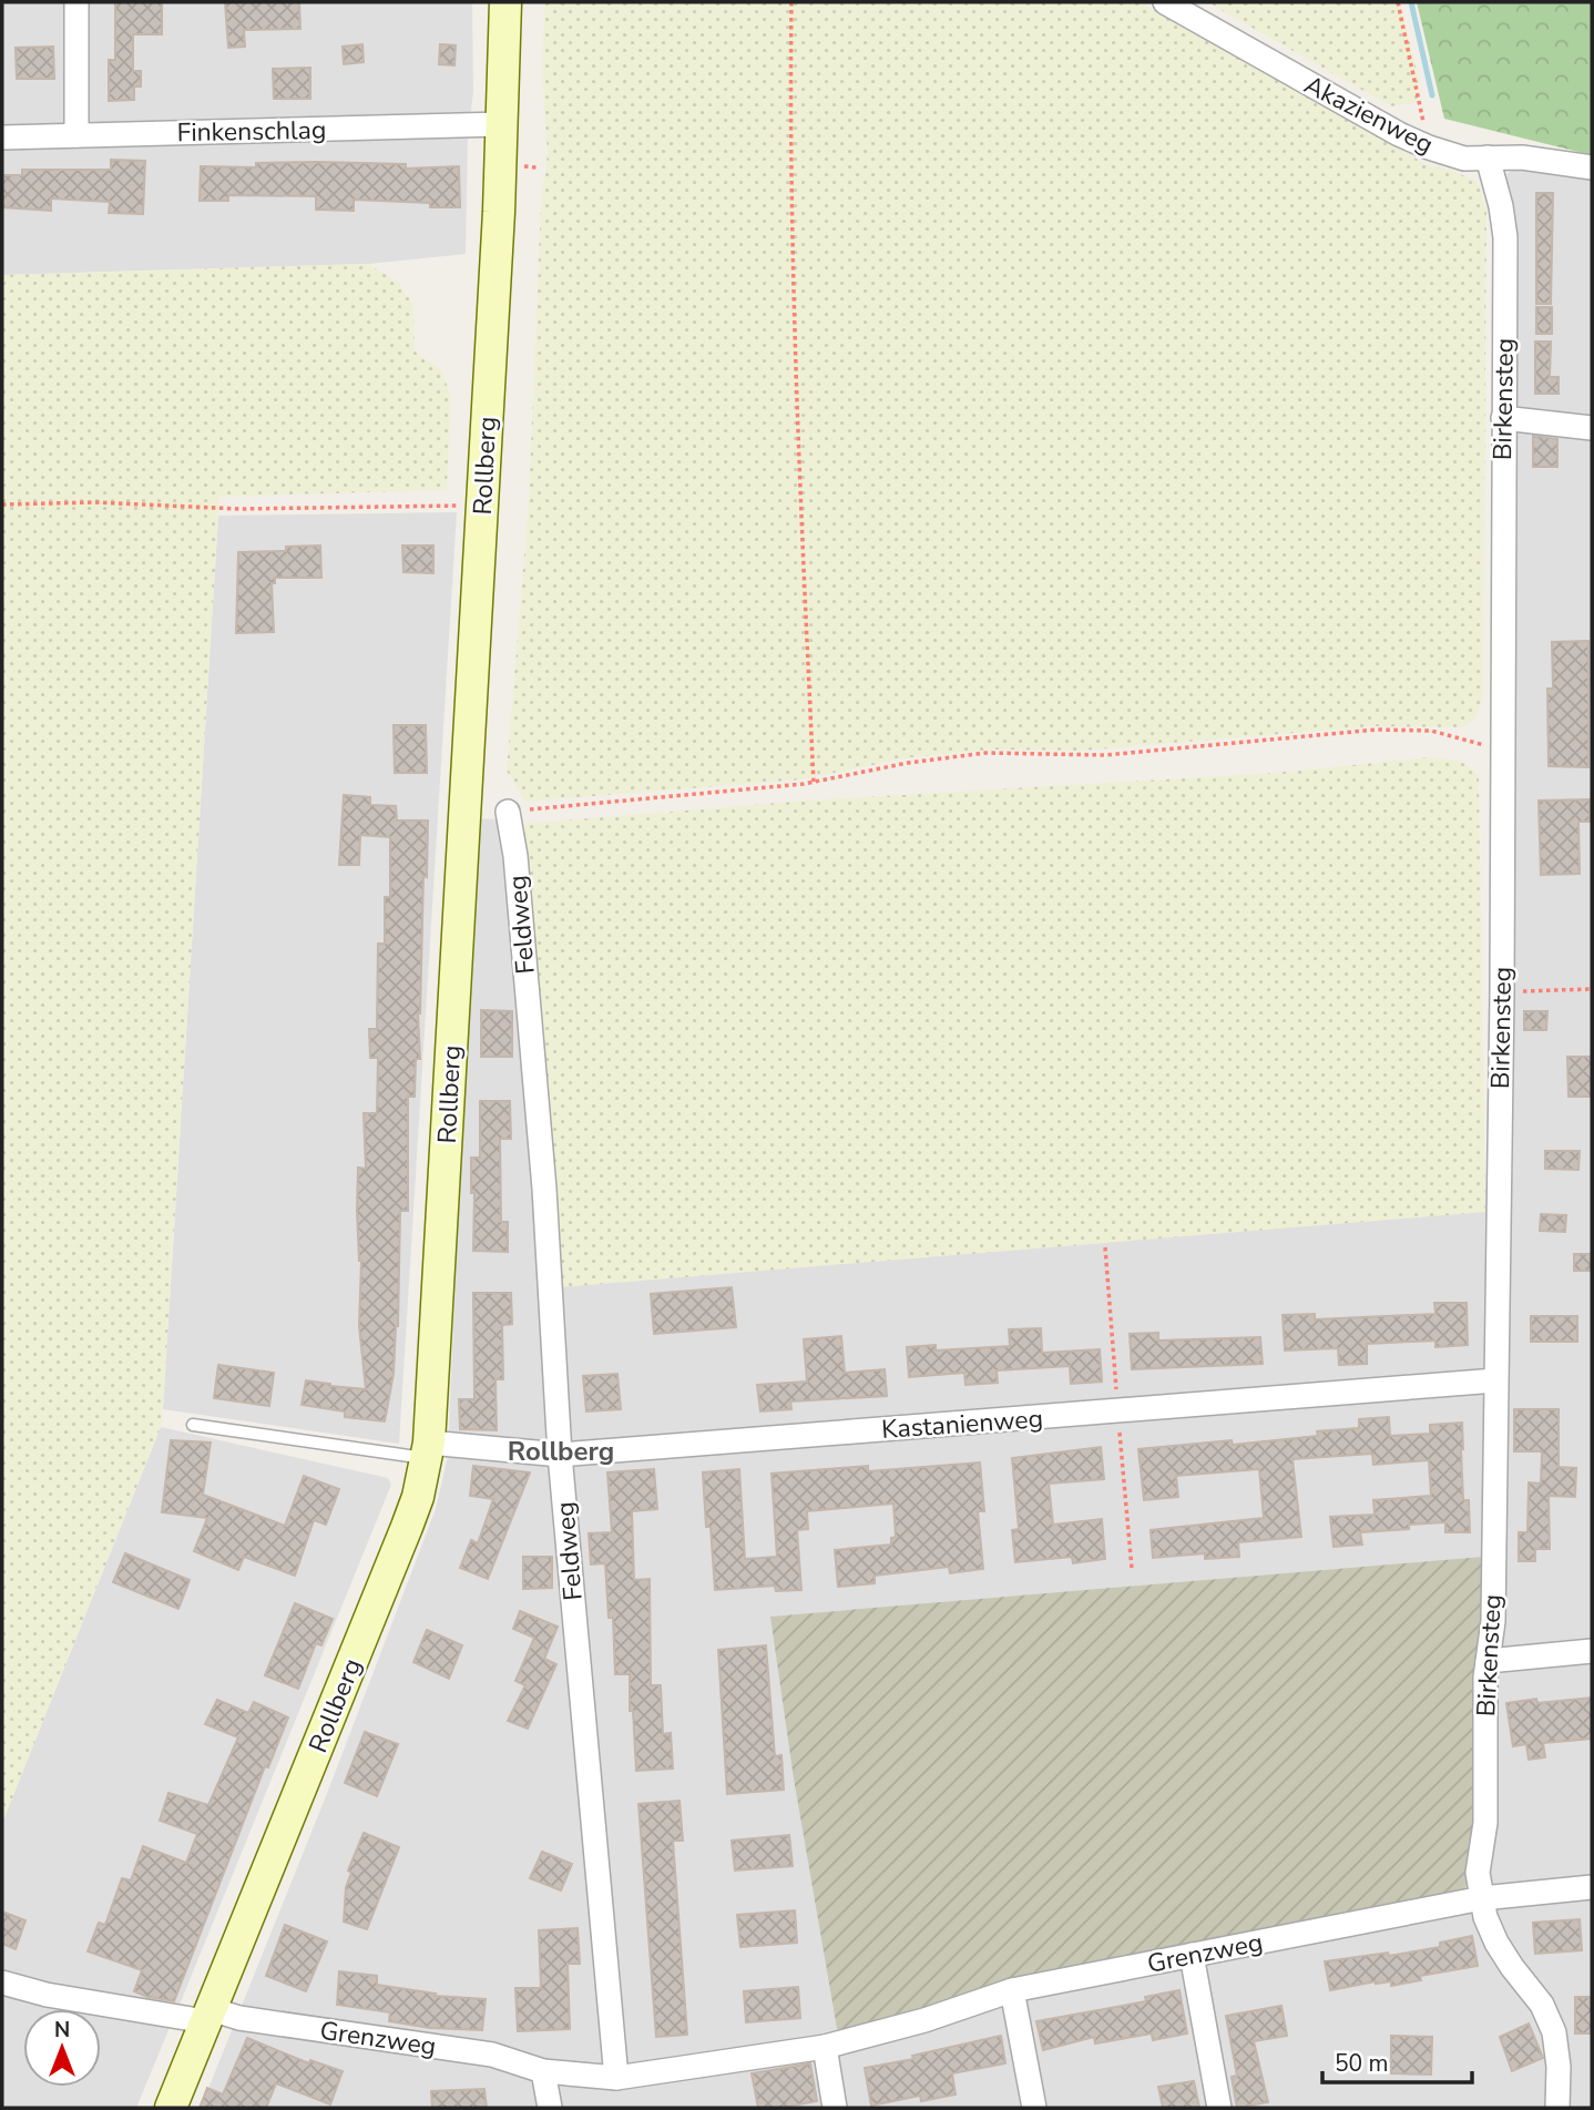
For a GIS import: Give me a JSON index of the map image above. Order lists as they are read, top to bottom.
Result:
{
  "streets": {
    "main road": ["Rollberg"],
    "street": [
      "Akazienweg",
      "Finkenschlag",
      "Birkensteg",
      "Feldweg",
      "Kastanienweg",
      "Grenzweg"
    ]
  },
  "crossings": [
    ["Akazienweg", "Birkensteg"],
    ["Finkenschlag", "Rollberg"],
    ["Birkensteg", "Kastanienweg"],
    ["Birkensteg", "Grenzweg"],
    ["Rollberg", "Kastanienweg"],
    ["Rollberg", "Grenzweg"],
    ["Feldweg", "Kastanienweg"],
    ["Feldweg", "Grenzweg"]
  ],
  "districts": ["Rollberg"],
  "scale_bar": "50 m",
  "north": "top"
}
